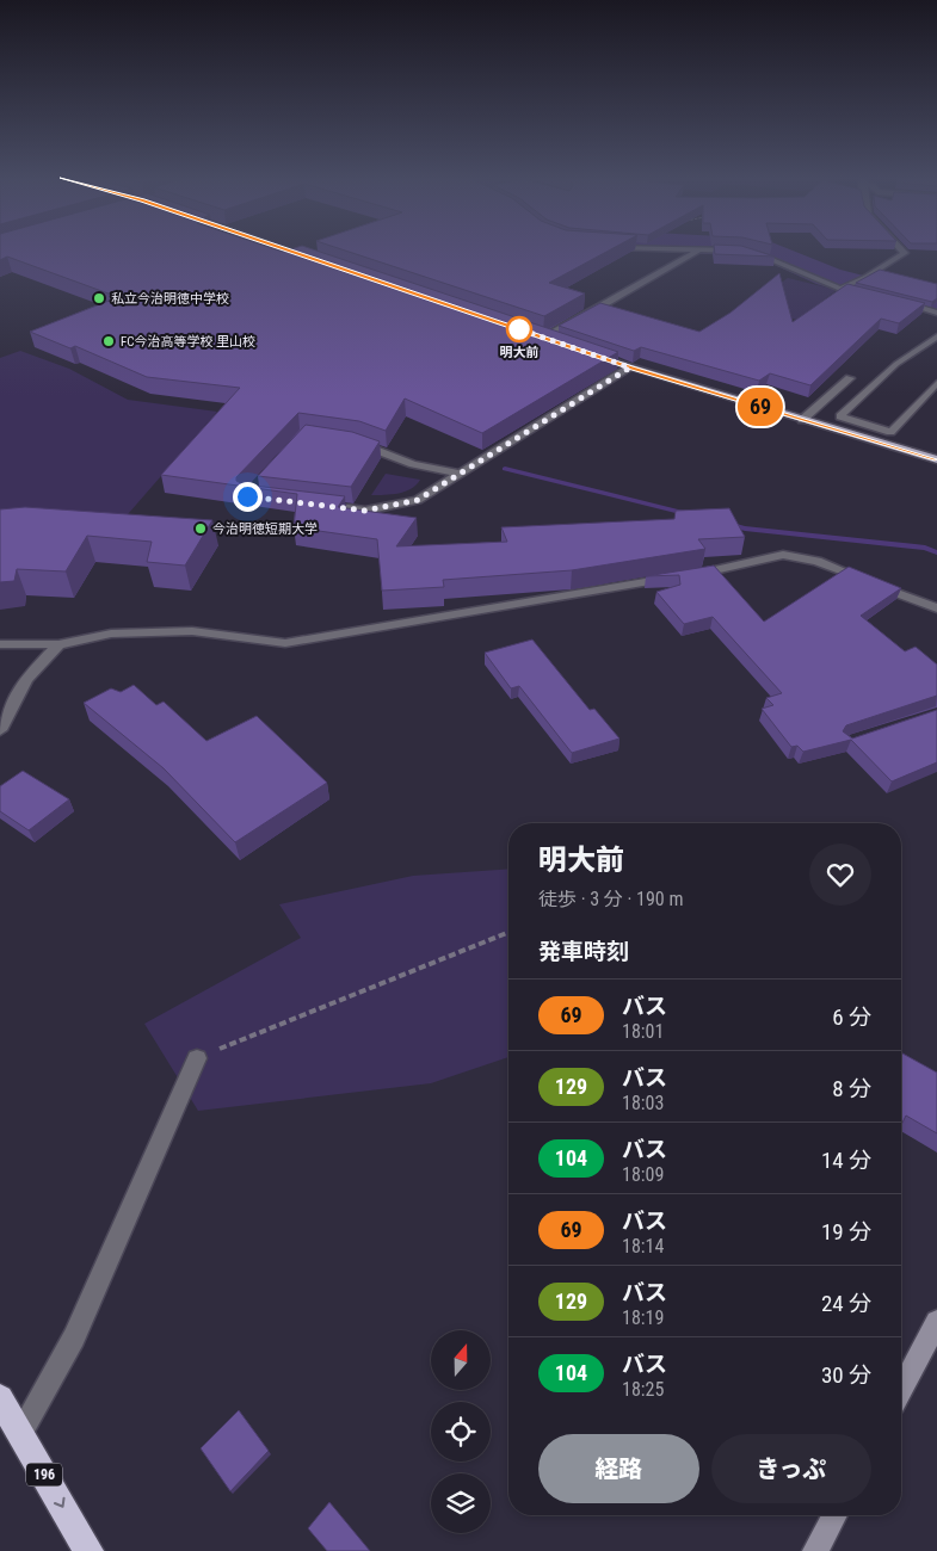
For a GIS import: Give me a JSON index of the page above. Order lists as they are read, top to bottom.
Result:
{
  "streets": {
    "highway": ["196"]
  },
  "places": [
    "私立今治明徳中学校",
    "明大前",
    "FC今治高等学校 里山校",
    "今治明徳短期大学"
  ],
  "lines": ["bus line 69"],
  "north": "top",
  "page": {
    "on_map": "69",
    "heading": [
      ["明大前", "徒歩 · 3 分 · 190 m"],
      "発車時刻"
    ],
    "list": [
      {
        "mark": "69",
        "name": "バス",
        "note": "18:01",
        "value": "6 分"
      },
      {
        "mark": "129",
        "name": "バス",
        "note": "18:03",
        "value": "8 分"
      },
      {
        "mark": "104",
        "name": "バス",
        "note": "18:09",
        "value": "14 分"
      },
      {
        "mark": "69",
        "name": "バス",
        "note": "18:14",
        "value": "19 分"
      },
      {
        "mark": "129",
        "name": "バス",
        "note": "18:19",
        "value": "24 分"
      },
      {
        "mark": "104",
        "name": "バス",
        "note": "18:25",
        "value": "30 分"
      }
    ],
    "buttons": ["経路", "きっぷ"]
  }
}
